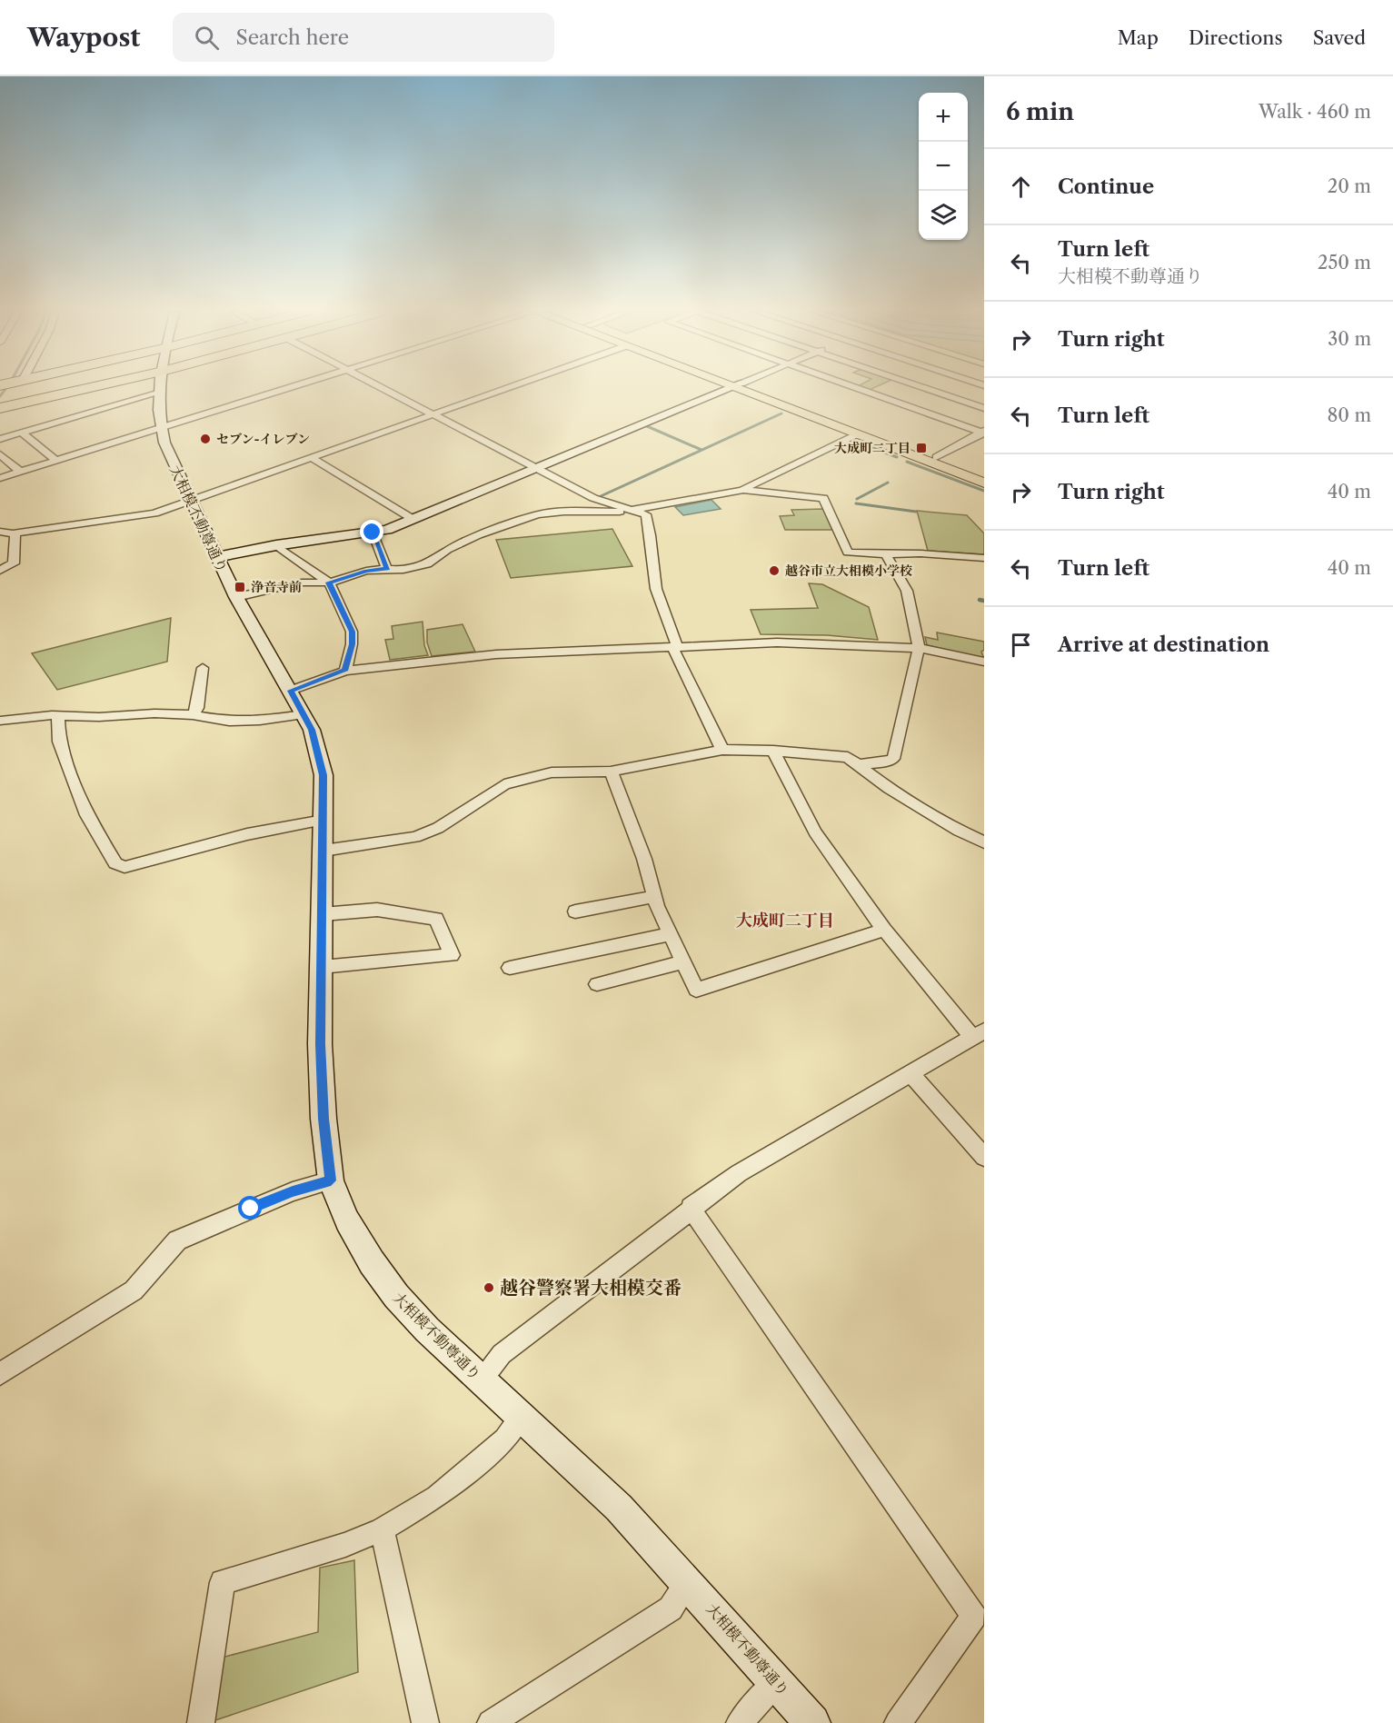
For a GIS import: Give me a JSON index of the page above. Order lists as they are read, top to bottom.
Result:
{
  "streets": {
    "street": ["大相模不動尊通り"]
  },
  "districts": ["大成町二丁目"],
  "places": {
    "other": ["セブン-イレブン", "越谷市立大相模小学校", "越谷警察署大相模交番"],
    "transit": ["大成町二丁目", "浄音寺前"]
  },
  "page": {
    "header": "Waypost",
    "search": "Search here",
    "nav": ["Map", "Directions", "Saved"],
    "heading": ["6 min", "Walk · 460 m"],
    "map_buttons": ["+", "−"],
    "list": [
      ["Continue", "20 m"],
      ["Turn left", "大相模不動尊通り", "250 m"],
      ["Turn right", "30 m"],
      ["Turn left", "80 m"],
      ["Turn right", "40 m"],
      ["Turn left", "40 m"],
      "Arrive at destination"
    ]
  }
}
